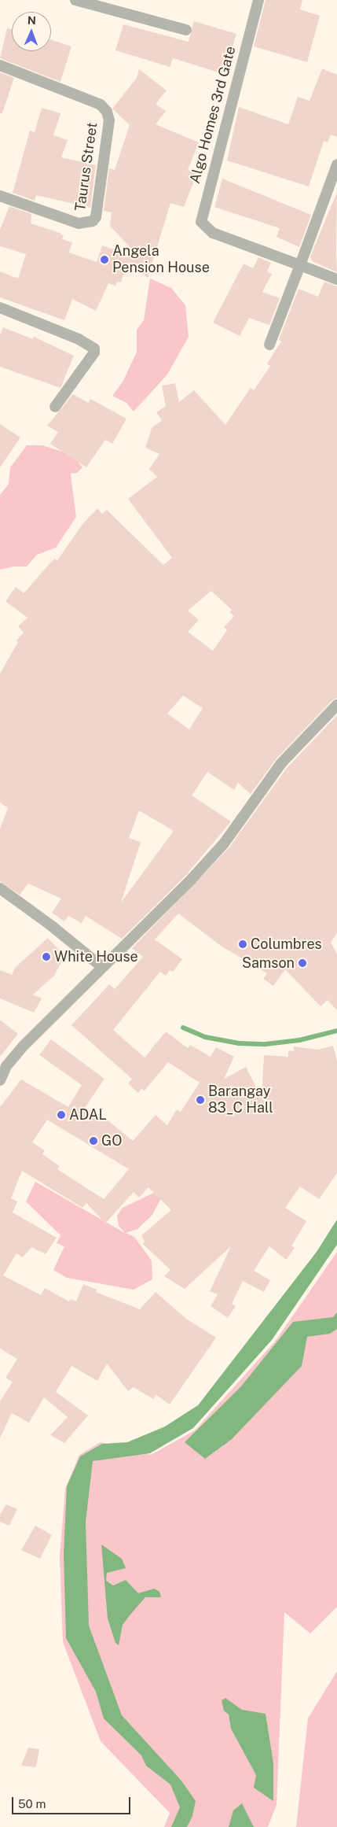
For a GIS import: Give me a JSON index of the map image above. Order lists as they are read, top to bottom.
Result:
{
  "streets": {
    "street": ["Algo Homes 3rd Gate", "Taurus Street"]
  },
  "places": [
    "Angela Pension House",
    "Columbres",
    "White House",
    "Samson",
    "Barangay 83_C Hall",
    "ADAL",
    "GO"
  ],
  "scale_bar": "50 m",
  "north": "top"
}
